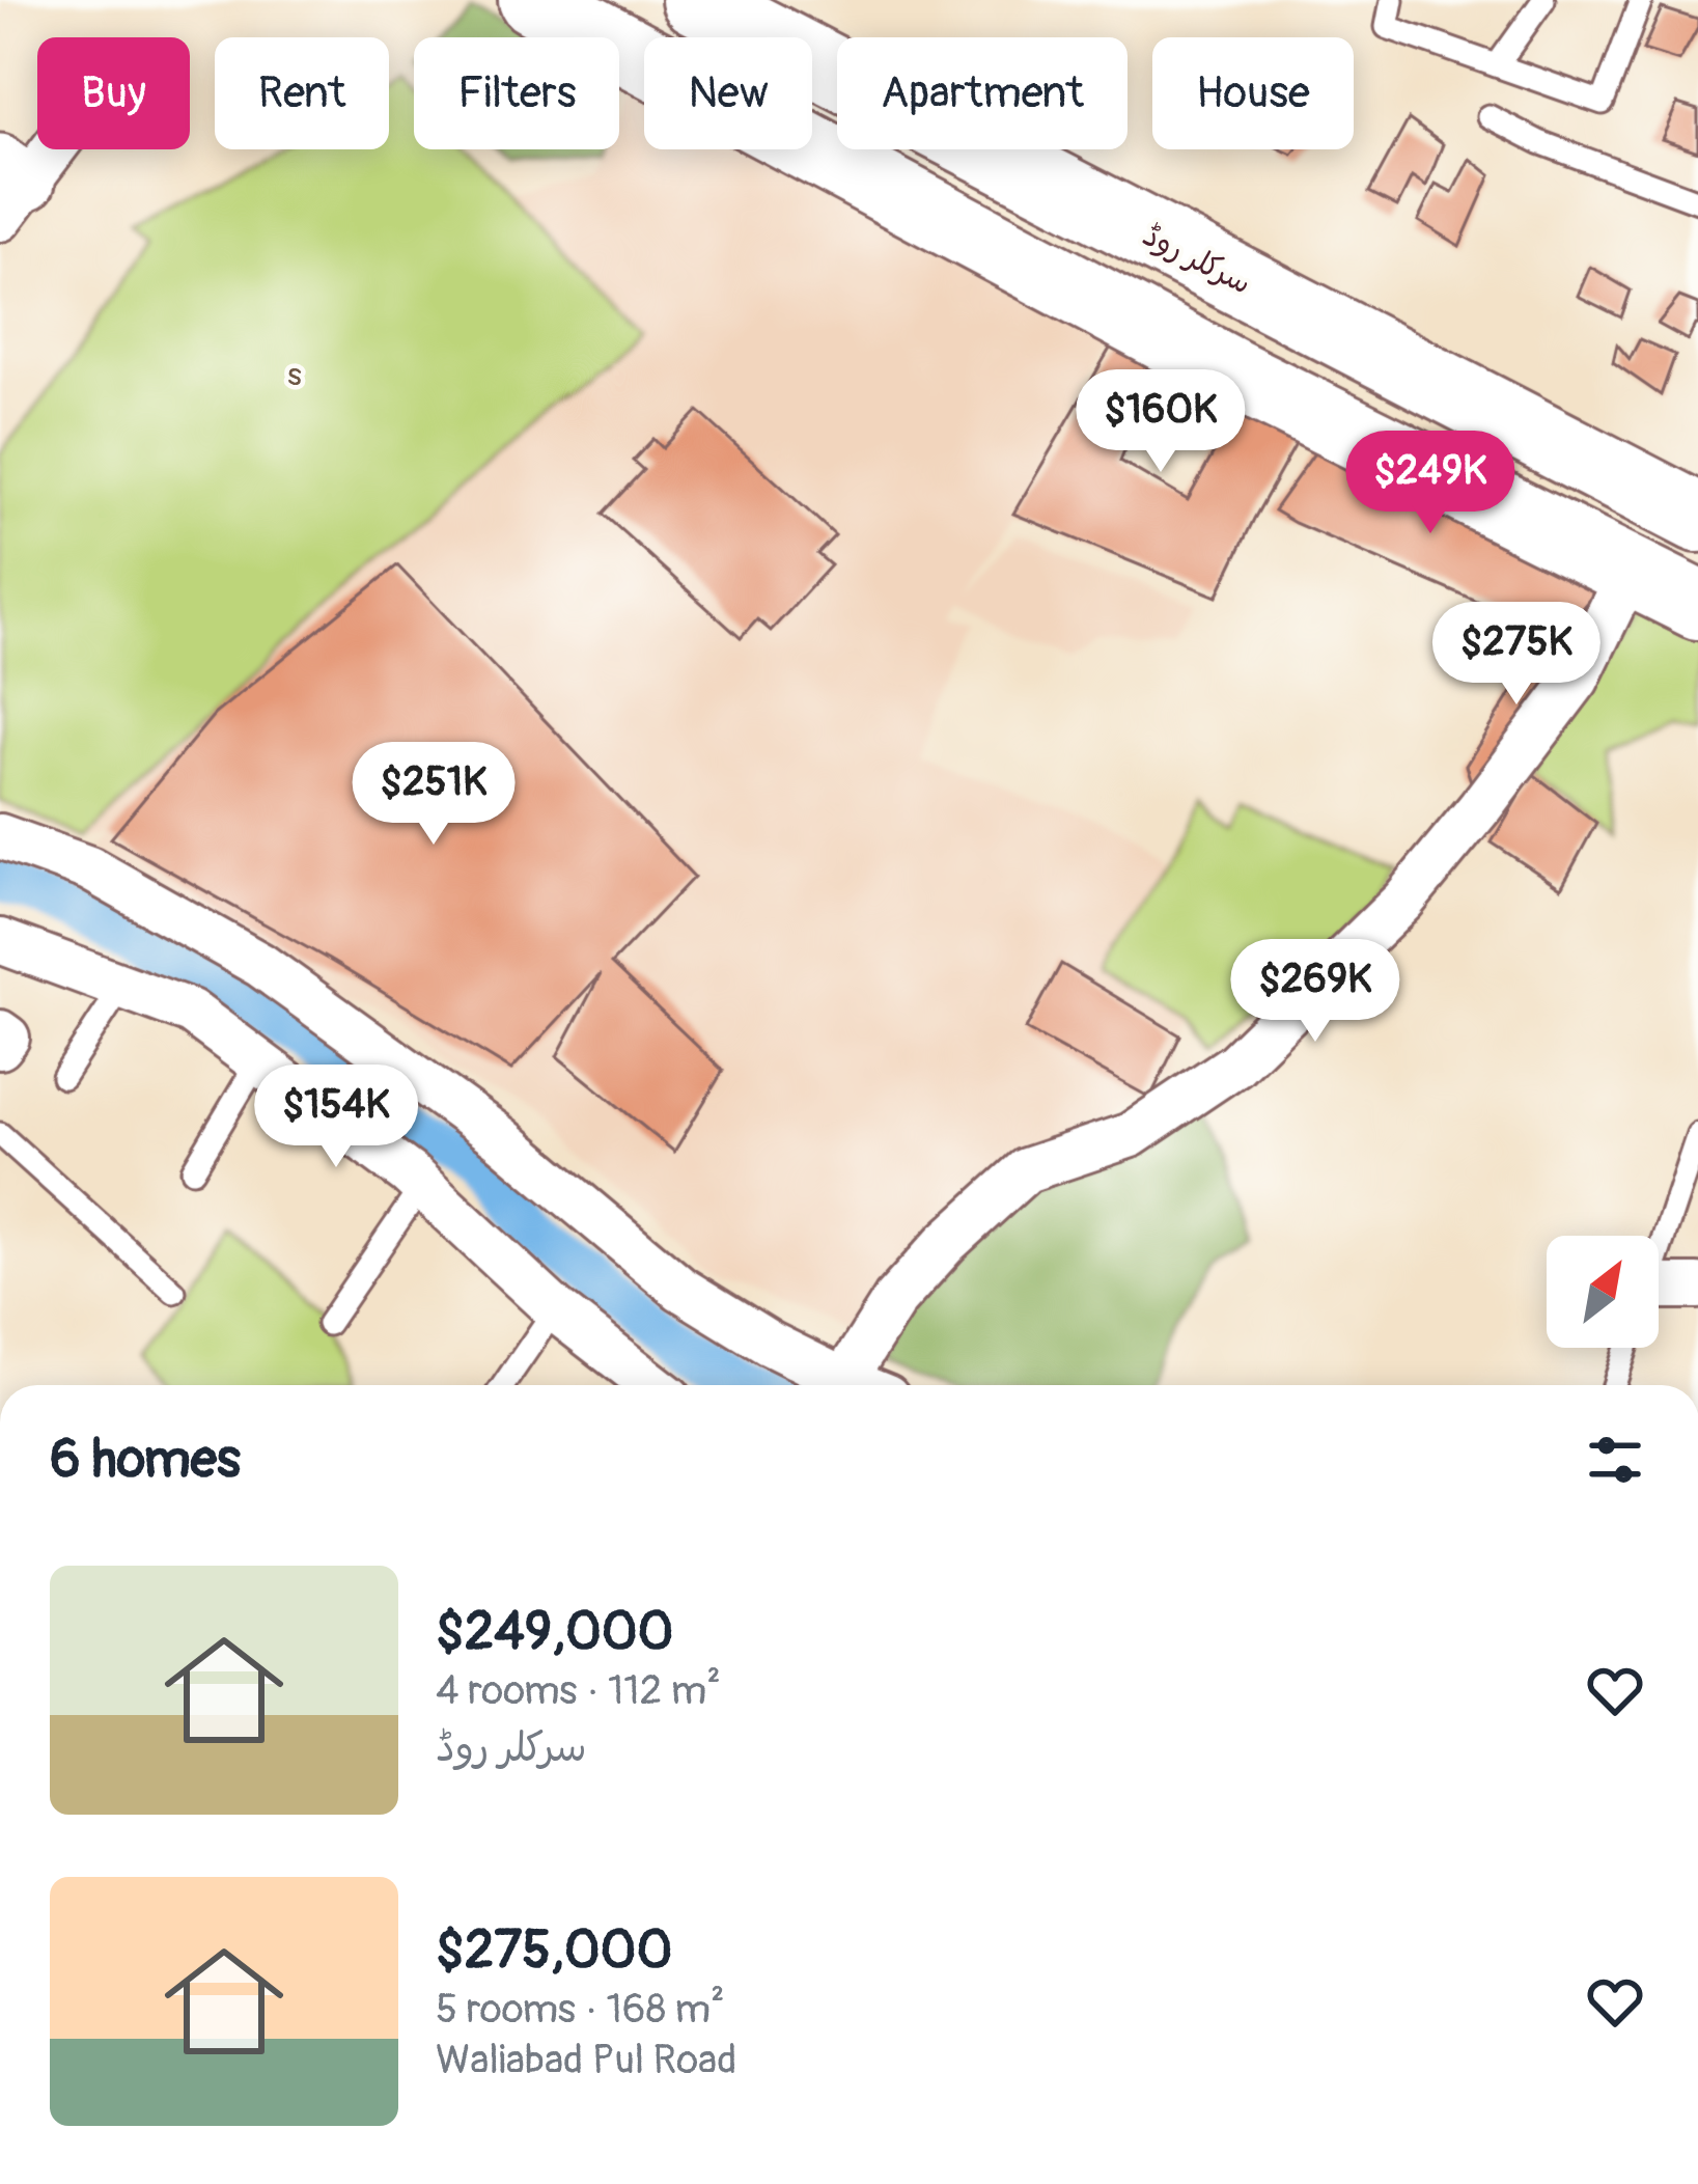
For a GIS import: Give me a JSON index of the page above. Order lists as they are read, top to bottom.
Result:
{
  "streets": {
    "main road": ["سرکلر روڈ"]
  },
  "parks": ["s"],
  "north": "top right",
  "page": {
    "chip": [
      "Buy",
      "Rent",
      "Filters",
      "New",
      "Apartment",
      "House"
    ],
    "price": [
      "$160K",
      "$249K",
      "$275K",
      "$251K",
      "$269K",
      "$154K"
    ],
    "heading": "6 homes",
    "list": [
      {
        "name": "$249,000",
        "note": "4 rooms · 112 m² · سرکلر روڈ"
      },
      {
        "name": "$275,000",
        "note": "5 rooms · 168 m² · Waliabad Pul Road"
      }
    ]
  }
}
